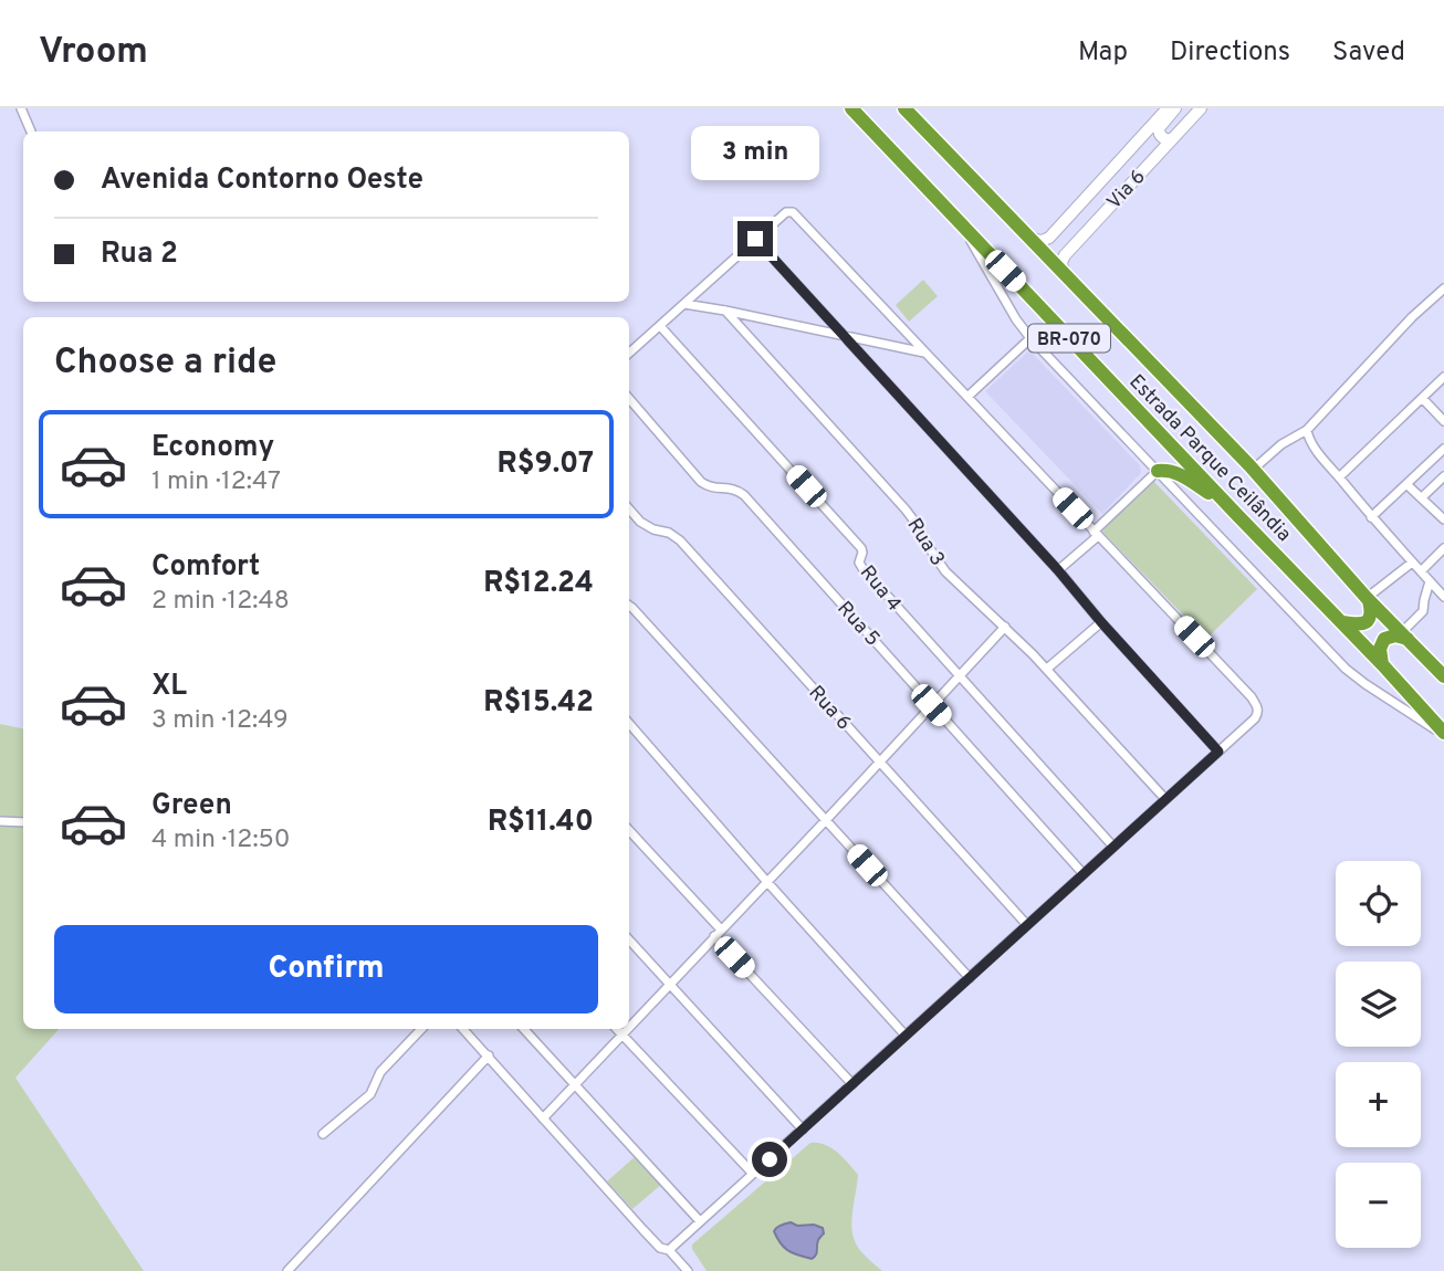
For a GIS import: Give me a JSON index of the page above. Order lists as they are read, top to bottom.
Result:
{
  "streets": {
    "highway": ["BR-070", "Estrada Parque Ceilândia"],
    "main road": ["Via 6"],
    "street": [
      "Rua 3",
      "Rua 4",
      "Rua 5",
      "Rua 6"
    ]
  },
  "crossings": [
    ["Via 6", "Estrada Parque Ceilândia"]
  ],
  "page": {
    "header": "Vroom",
    "nav": ["Map", "Directions", "Saved"],
    "bubble": "3 min",
    "banner": ["Avenida Contorno Oeste", "Rua 2"],
    "heading": "Choose a ride",
    "list": [
      {
        "name": "Economy",
        "note": "1 min · 12:47",
        "value": "R$9.07"
      },
      {
        "name": "Comfort",
        "note": "2 min · 12:48",
        "value": "R$12.24"
      },
      {
        "name": "XL",
        "note": "3 min · 12:49",
        "value": "R$15.42"
      },
      {
        "name": "Green",
        "note": "4 min · 12:50",
        "value": "R$11.40"
      }
    ],
    "map_buttons": ["+", "−"],
    "buttons": "Confirm"
  }
}
